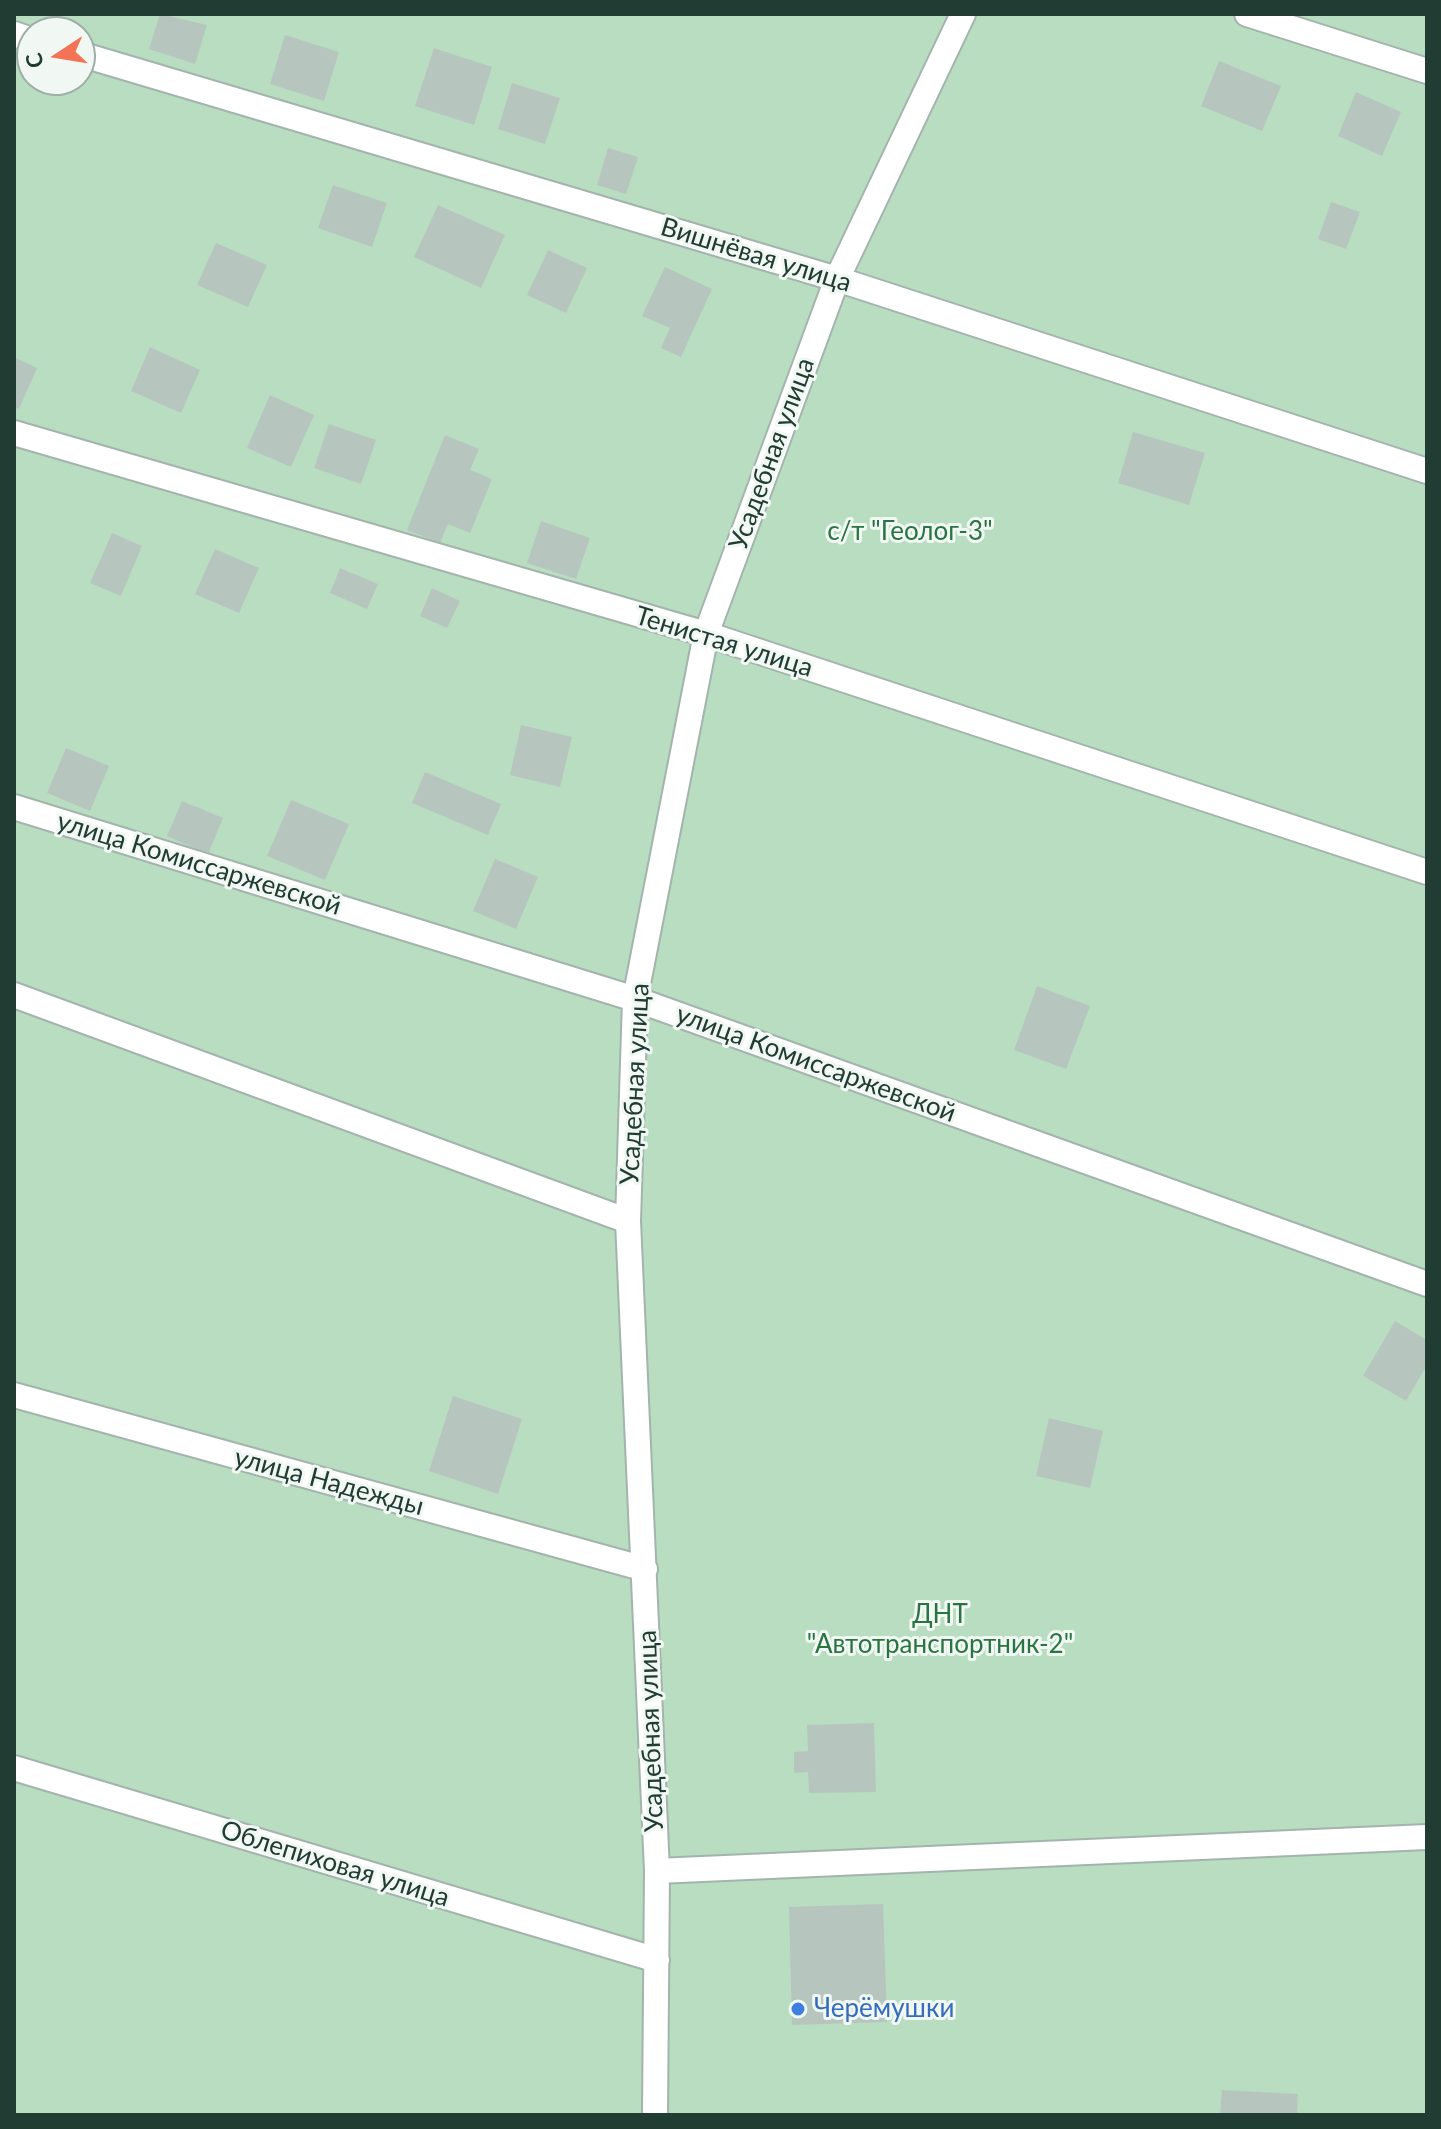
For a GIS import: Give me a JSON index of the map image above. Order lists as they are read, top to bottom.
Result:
{
  "streets": {
    "street": [
      "Вишнёвая улица",
      "Усадебная улица",
      "Тенистая улица",
      "улица Комиссаржевской",
      "улица Надежды",
      "Облепиховая улица"
    ]
  },
  "crossings": [
    ["Вишнёвая улица", "Усадебная улица"],
    ["Усадебная улица", "Тенистая улица"],
    ["Усадебная улица", "улица Комиссаржевской"],
    ["Усадебная улица", "улица Надежды"],
    ["Усадебная улица", "Облепиховая улица"]
  ],
  "parks": ["с/т \"Геолог-3\"", "ДНТ \"Автотранспортник-2\""],
  "places": ["Черёмушки"],
  "north": "left"
}
